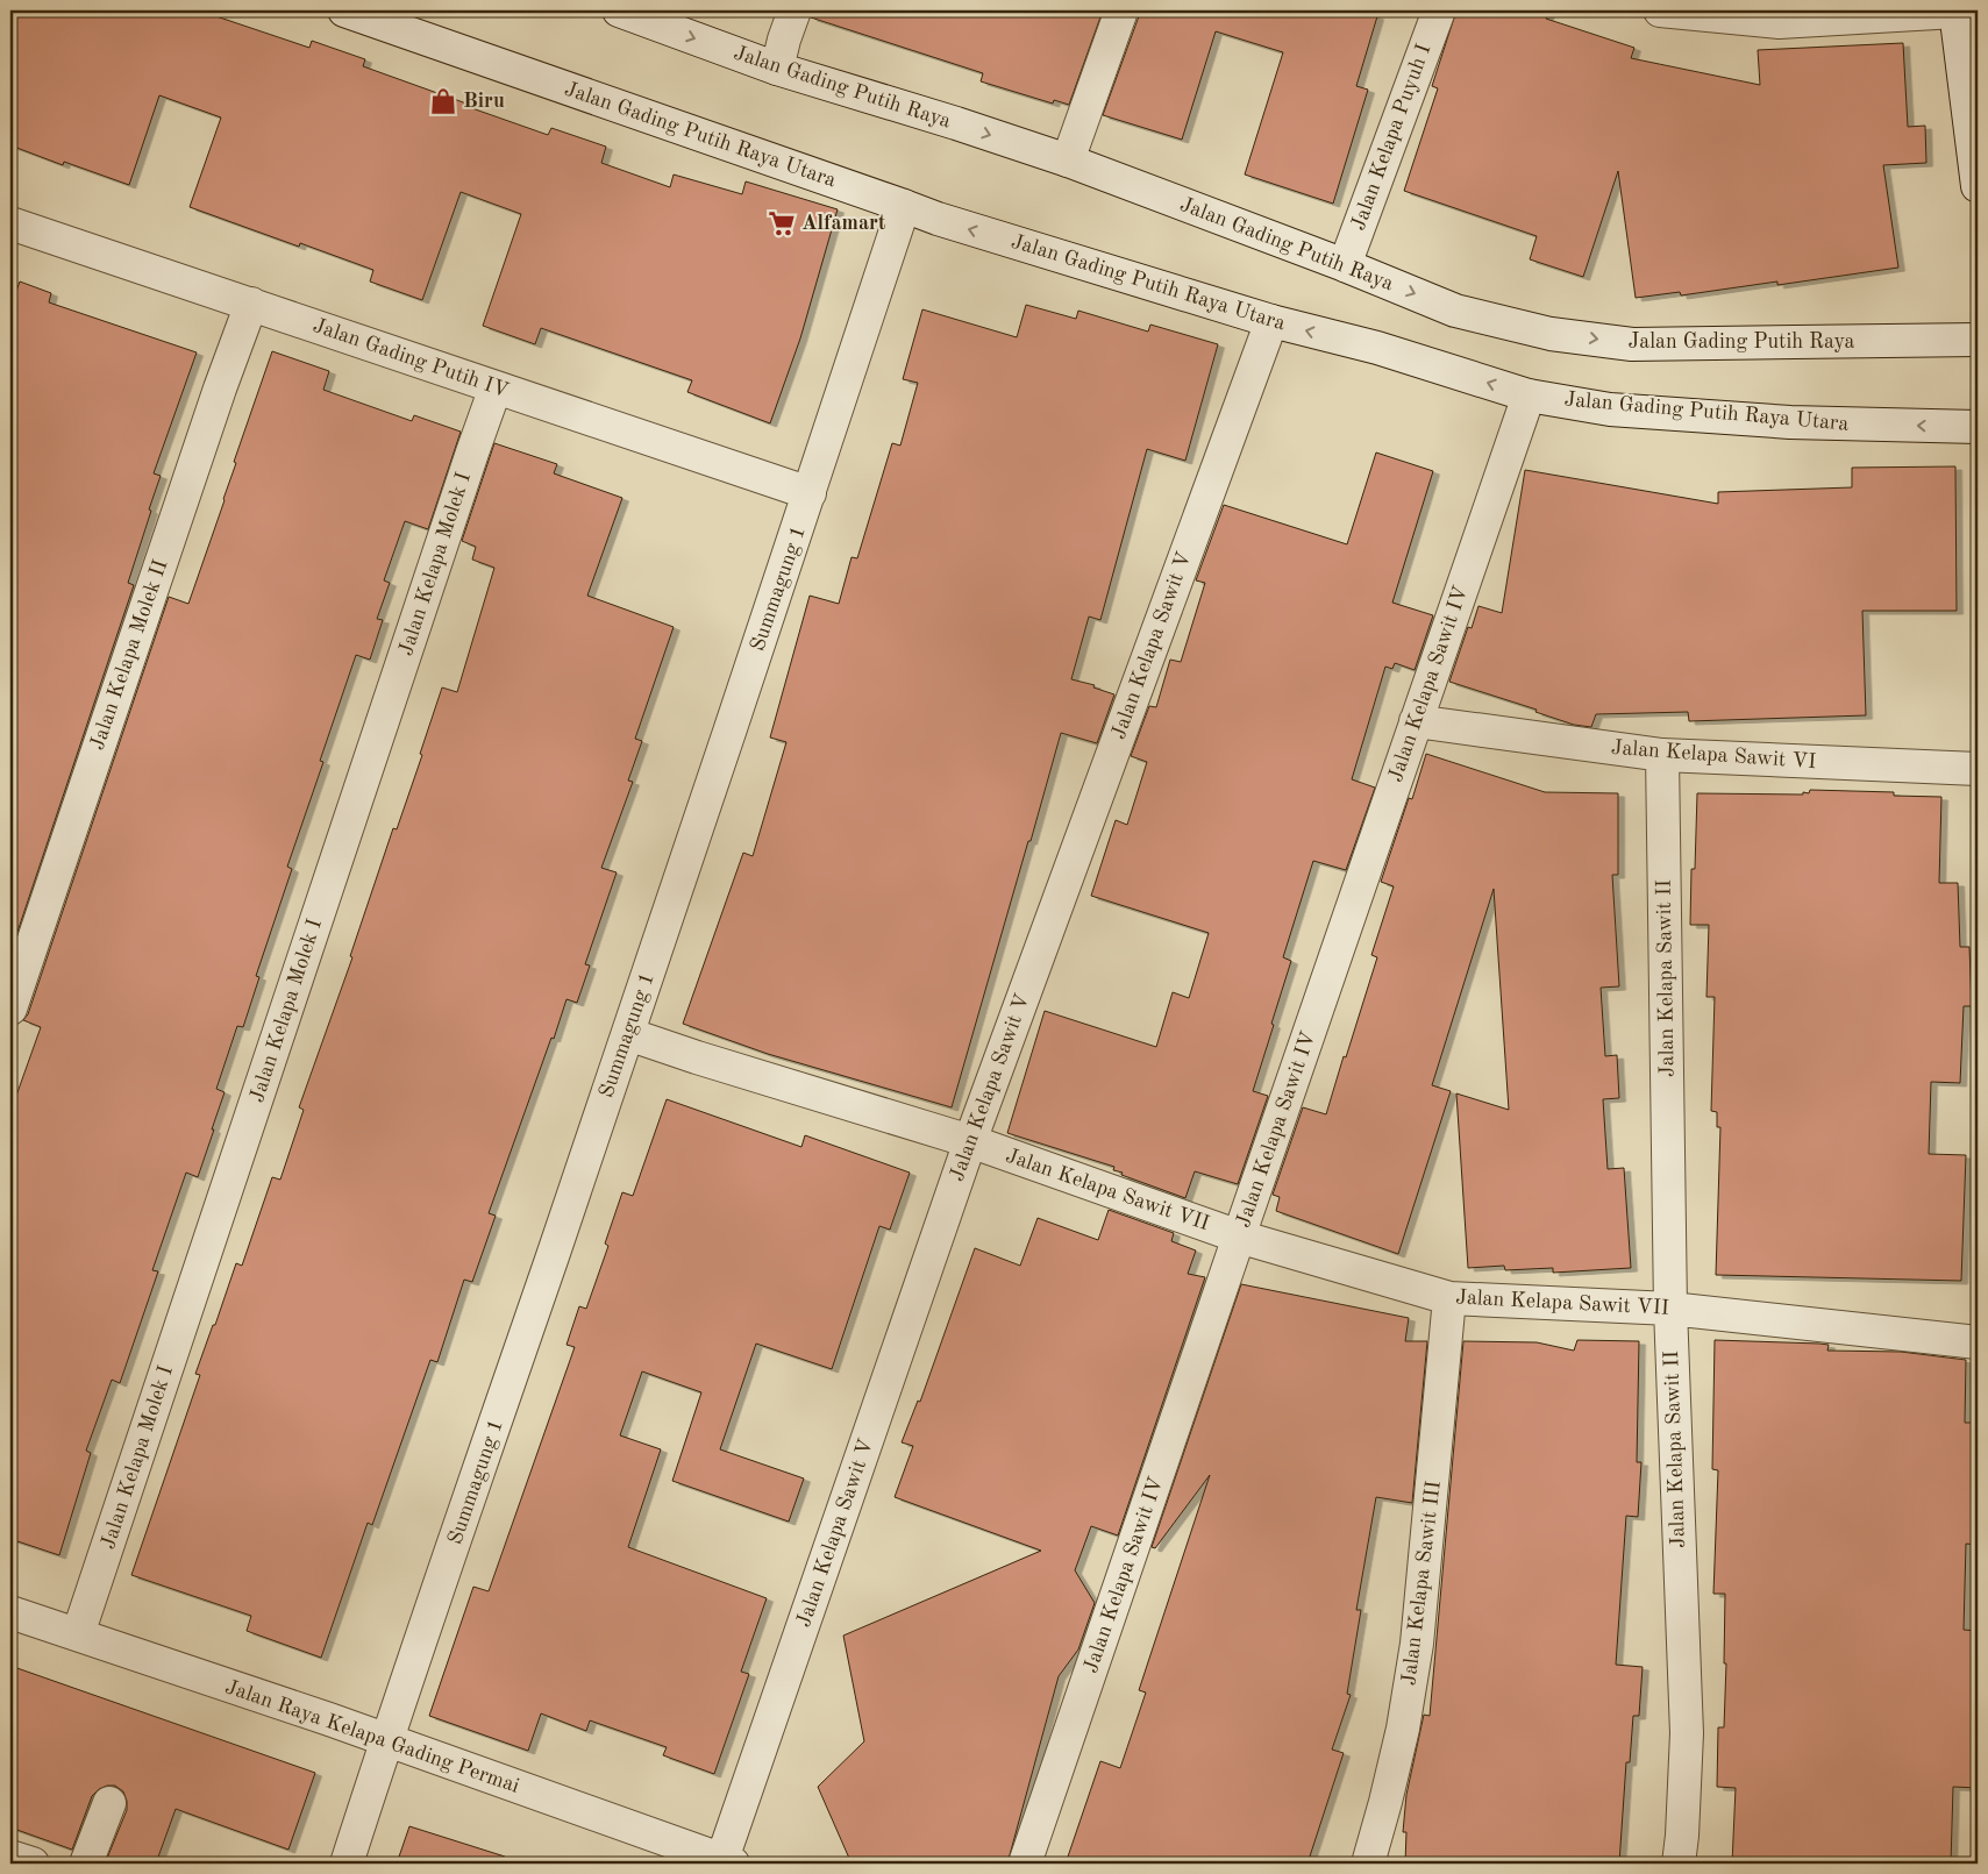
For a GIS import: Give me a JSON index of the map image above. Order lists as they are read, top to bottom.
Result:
{
  "streets": {
    "street": [
      "Jalan Gading Putih Raya",
      "Jalan Gading Putih Raya Utara",
      "Jalan Kelapa Puyuh I",
      "Jalan Gading Putih IV",
      "Jalan Kelapa Molek I",
      "Summagung 1",
      "Jalan Kelapa Sawit V",
      "Jalan Kelapa Molek II",
      "Jalan Kelapa Sawit IV",
      "Jalan Kelapa Sawit VI",
      "Jalan Kelapa Sawit II",
      "Jalan Kelapa Sawit VII",
      "Jalan Kelapa Sawit III",
      "Jalan Raya Kelapa Gading Permai"
    ]
  },
  "crossings": [
    ["Jalan Gading Putih Raya", "Jalan Kelapa Puyuh I"],
    ["Jalan Gading Putih Raya Utara", "Summagung 1"],
    ["Jalan Gading Putih Raya Utara", "Jalan Kelapa Sawit V"],
    ["Jalan Gading Putih Raya Utara", "Jalan Kelapa Sawit IV"],
    ["Jalan Gading Putih IV", "Jalan Kelapa Molek I"],
    ["Jalan Gading Putih IV", "Summagung 1"],
    ["Jalan Gading Putih IV", "Jalan Kelapa Molek II"],
    ["Jalan Kelapa Molek I", "Jalan Raya Kelapa Gading Permai"],
    ["Summagung 1", "Jalan Kelapa Sawit VII"],
    ["Summagung 1", "Jalan Raya Kelapa Gading Permai"],
    ["Jalan Kelapa Sawit V", "Jalan Kelapa Sawit VII"],
    ["Jalan Kelapa Sawit V", "Jalan Raya Kelapa Gading Permai"],
    ["Jalan Kelapa Sawit IV", "Jalan Kelapa Sawit VI"],
    ["Jalan Kelapa Sawit IV", "Jalan Kelapa Sawit VII"],
    ["Jalan Kelapa Sawit VI", "Jalan Kelapa Sawit II"],
    ["Jalan Kelapa Sawit II", "Jalan Kelapa Sawit VII"],
    ["Jalan Kelapa Sawit VII", "Jalan Kelapa Sawit III"]
  ],
  "one_way": ["Jalan Gading Putih Raya", "Jalan Gading Putih Raya Utara"],
  "places": {
    "shop": ["Biru"],
    "supermarket": ["Alfamart"]
  }
}
